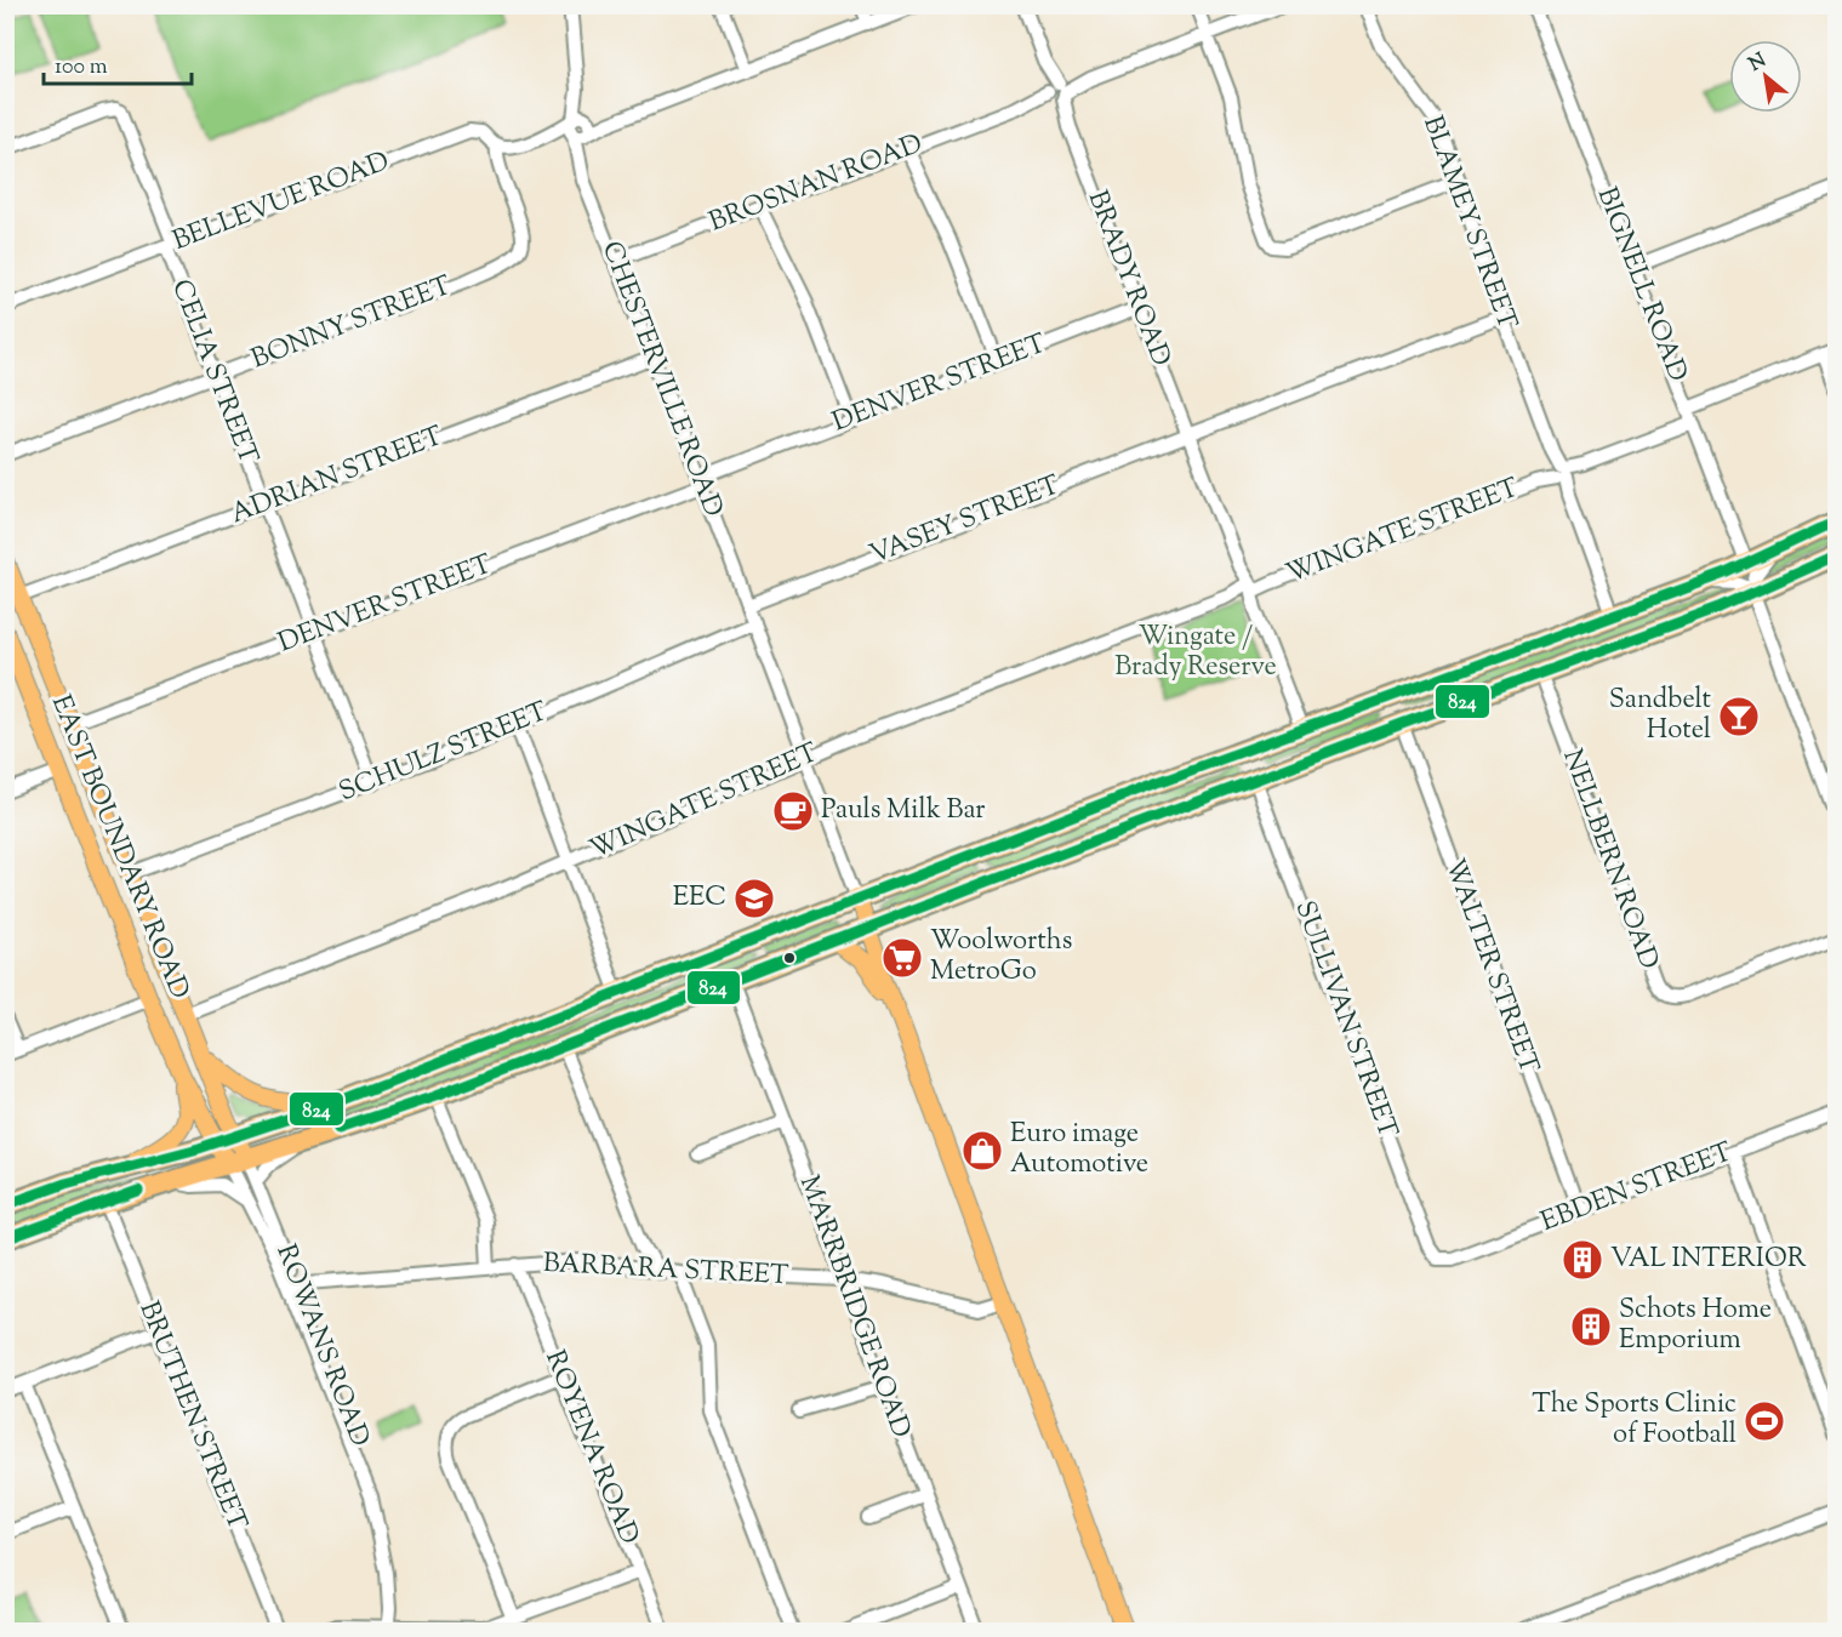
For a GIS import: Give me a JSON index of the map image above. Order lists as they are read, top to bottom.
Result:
{
  "streets": {
    "main road": ["CHESTERVILLE ROAD", "EAST BOUNDARY ROAD", "ROWANS ROAD"],
    "street": [
      "BROSNAN ROAD",
      "BELLEVUE ROAD",
      "BLAMEY STREET",
      "BRADY ROAD",
      "BIGNELL ROAD",
      "BONNY STREET",
      "CELIA STREET",
      "DENVER STREET",
      "ADRIAN STREET",
      "VASEY STREET",
      "WINGATE STREET",
      "SCHULZ STREET",
      "NELLBERN ROAD",
      "WALTER STREET",
      "SULLIVAN STREET",
      "EBDEN STREET",
      "BARBARA STREET",
      "MARRBRIDGE ROAD",
      "BRUTHEN STREET",
      "ROYENA ROAD"
    ]
  },
  "crossings": [
    ["BROSNAN ROAD", "BRADY ROAD"],
    ["BROSNAN ROAD", "CHESTERVILLE ROAD"],
    ["BELLEVUE ROAD", "BONNY STREET"],
    ["BELLEVUE ROAD", "CELIA STREET"],
    ["BLAMEY STREET", "VASEY STREET"],
    ["BLAMEY STREET", "WINGATE STREET"],
    ["BRADY ROAD", "DENVER STREET"],
    ["BRADY ROAD", "VASEY STREET"],
    ["BRADY ROAD", "WINGATE STREET"],
    ["BIGNELL ROAD", "WINGATE STREET"],
    ["BONNY STREET", "CELIA STREET"],
    ["CELIA STREET", "DENVER STREET"],
    ["CELIA STREET", "ADRIAN STREET"],
    ["CELIA STREET", "SCHULZ STREET"],
    ["CHESTERVILLE ROAD", "DENVER STREET"],
    ["CHESTERVILLE ROAD", "ADRIAN STREET"],
    ["CHESTERVILLE ROAD", "VASEY STREET"],
    ["CHESTERVILLE ROAD", "WINGATE STREET"],
    ["CHESTERVILLE ROAD", "SCHULZ STREET"],
    ["CHESTERVILLE ROAD", "BARBARA STREET"],
    ["DENVER STREET", "EAST BOUNDARY ROAD"],
    ["ADRIAN STREET", "EAST BOUNDARY ROAD"],
    ["WINGATE STREET", "EAST BOUNDARY ROAD"],
    ["SCHULZ STREET", "EAST BOUNDARY ROAD"],
    ["EAST BOUNDARY ROAD", "ROWANS ROAD"],
    ["WALTER STREET", "EBDEN STREET"],
    ["SULLIVAN STREET", "EBDEN STREET"],
    ["BARBARA STREET", "MARRBRIDGE ROAD"],
    ["BARBARA STREET", "ROWANS ROAD"],
    ["BARBARA STREET", "ROYENA ROAD"]
  ],
  "parks": ["Wingate / Brady Reserve"],
  "places": {
    "bar": ["Sandbelt Hotel"],
    "cafe": ["Pauls Milk Bar"],
    "school or university": ["EEC"],
    "supermarket": ["Woolworths MetroGo"],
    "shop": ["Euro image Automotive"],
    "building": ["VAL INTERIOR", "Schots Home Emporium"],
    "sports": ["The Sports Clinic of Football"]
  },
  "lines": ["transit line 824"],
  "scale_bar": "100 m",
  "north": "top left"
}
